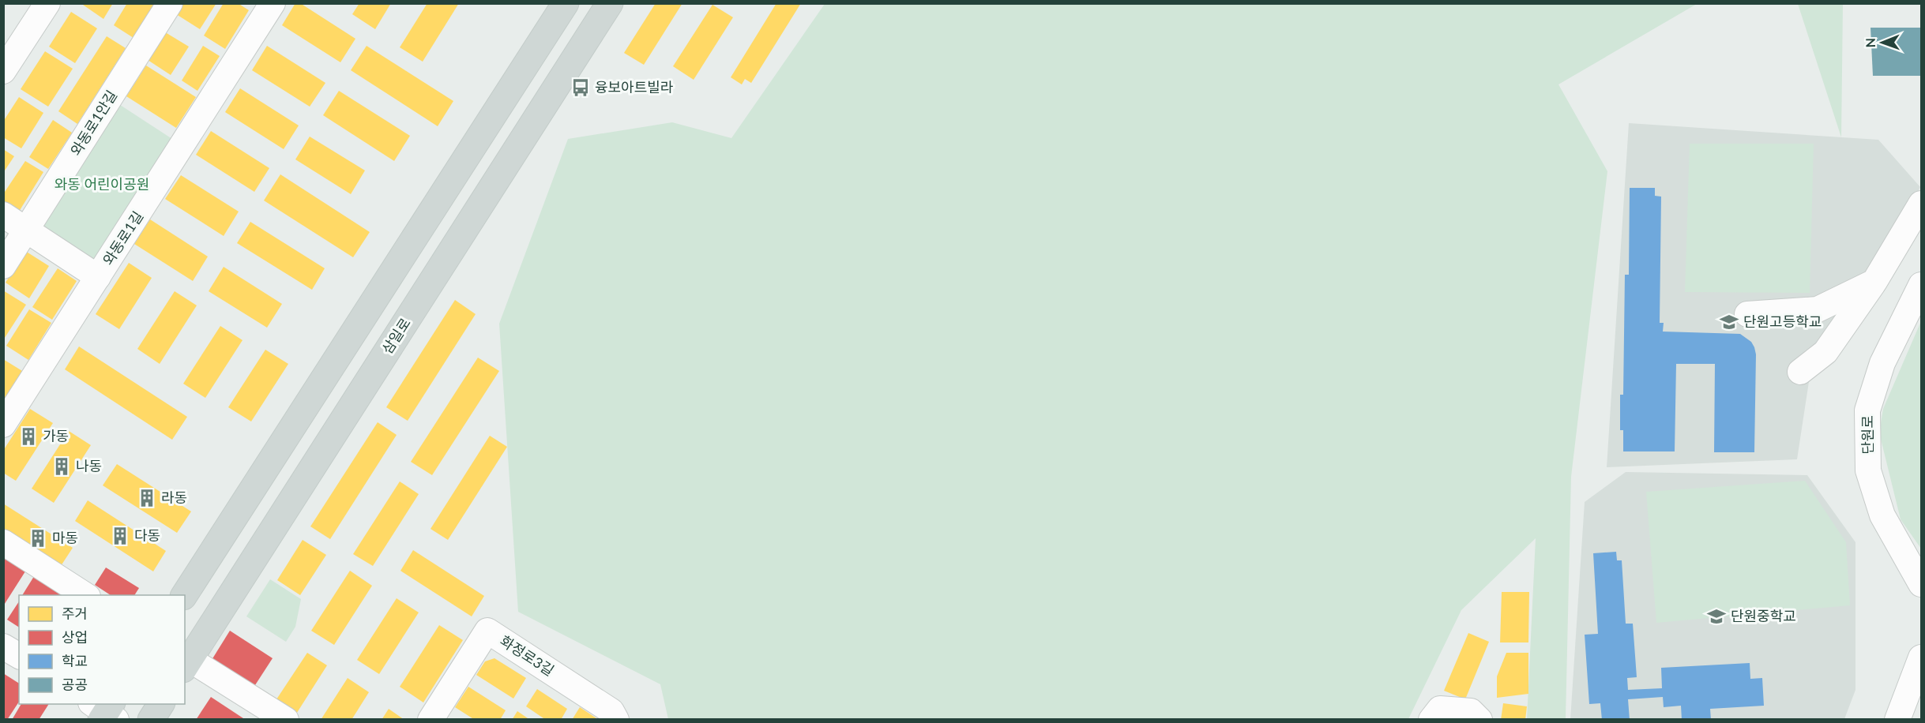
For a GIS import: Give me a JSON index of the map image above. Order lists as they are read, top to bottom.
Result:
{
  "streets": {
    "main road": ["삼일로"],
    "street": [
      "와동로1안길",
      "와동로1길",
      "단원로",
      "화정로3길"
    ]
  },
  "parks": ["와동 어린이공원"],
  "places": {
    "bus stop": ["융보아트빌라"],
    "school or university": ["단원고등학교", "단원중학교"],
    "building": [
      "가동",
      "나동",
      "라동",
      "다동",
      "마동"
    ]
  },
  "legend": [
    "주거",
    "상업",
    "학교",
    "공공"
  ],
  "north": "left"
}
